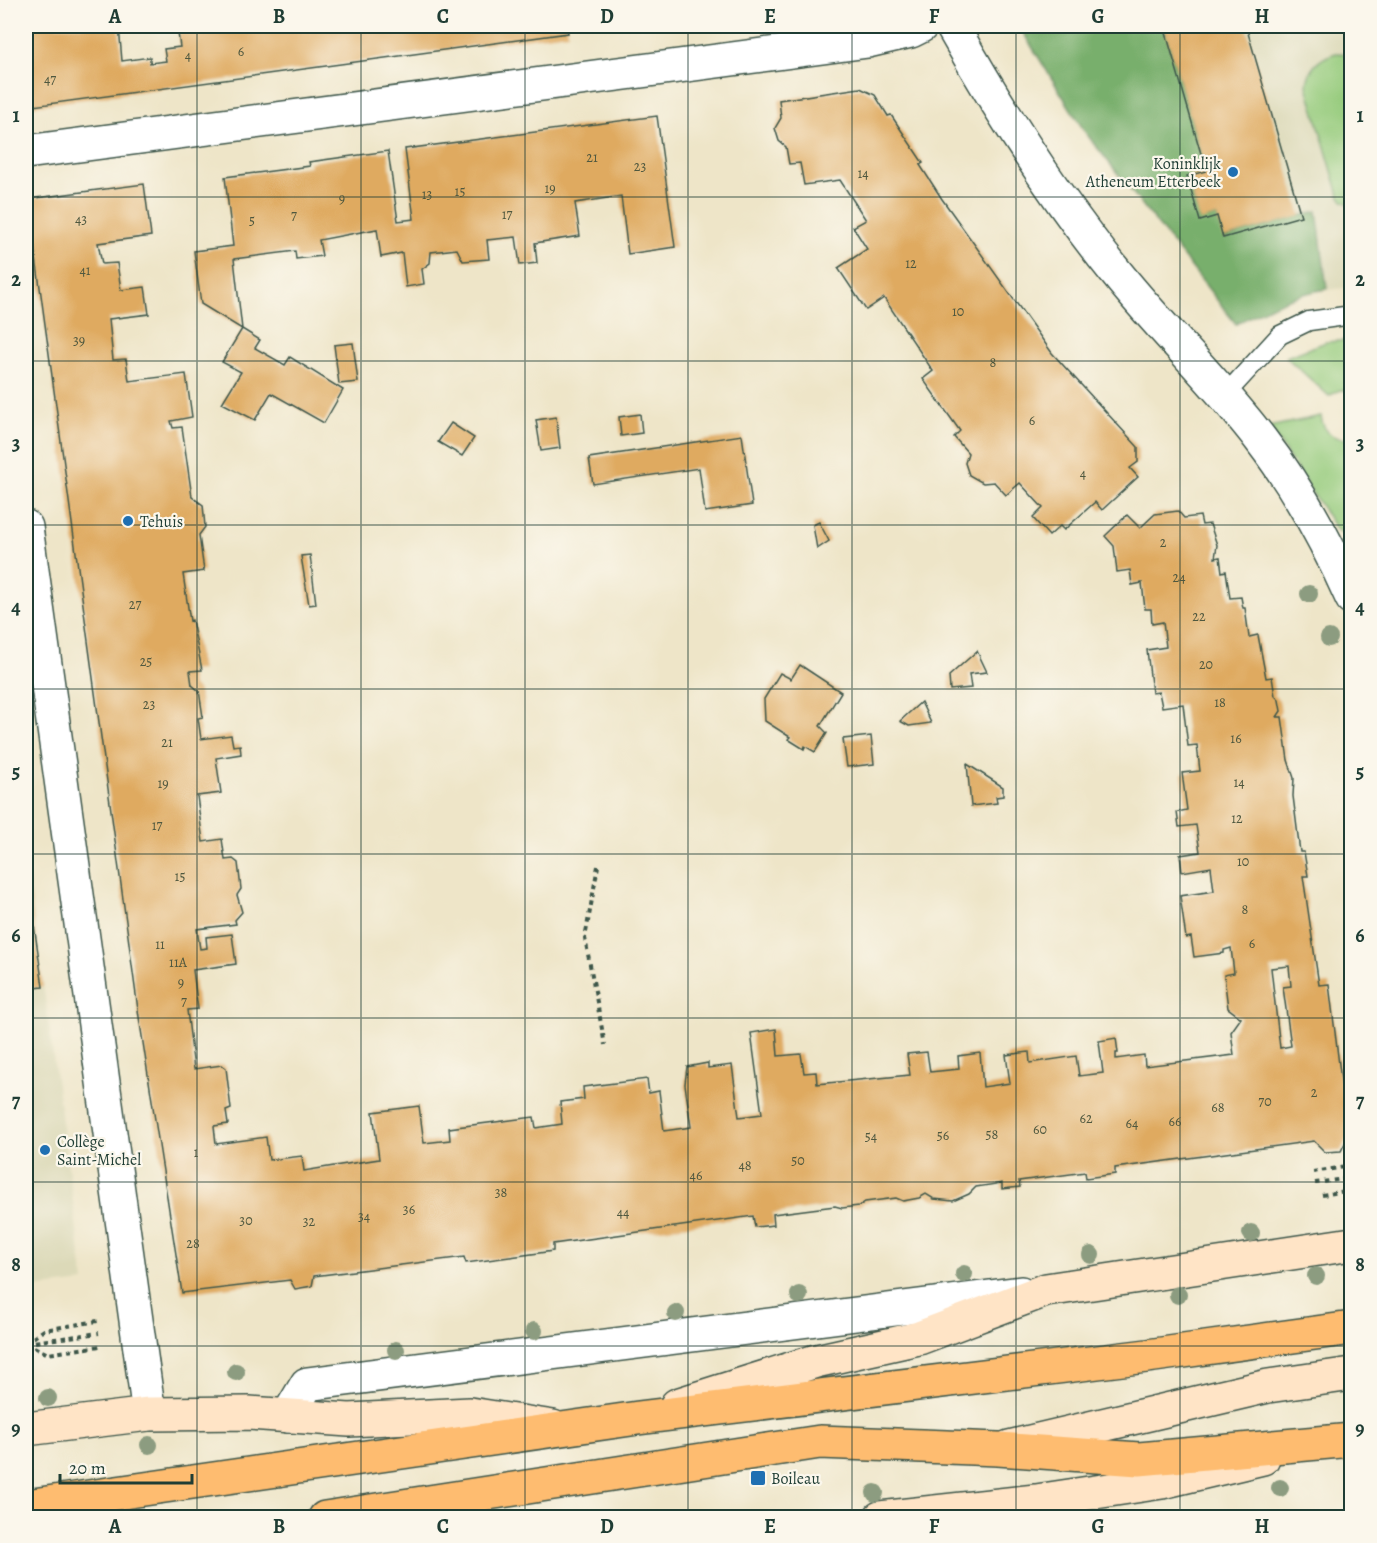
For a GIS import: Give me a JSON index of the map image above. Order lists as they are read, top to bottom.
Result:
{
  "places": {
    "other": ["Koninklijk Atheneum Etterbeek", "Tehuis", "Collège Saint-Michel"],
    "transit": ["Boileau"]
  },
  "house_numbers": [
    "6",
    "4",
    "47",
    "21",
    "23",
    "14",
    "19",
    "15",
    "13",
    "9",
    "17",
    "7",
    "43",
    "5",
    "12",
    "41",
    "10",
    "39",
    "8",
    "6",
    "4",
    "2",
    "24",
    "27",
    "22",
    "25",
    "20",
    "18",
    "23",
    "16",
    "21",
    "14",
    "19",
    "12",
    "17",
    "10",
    "15",
    "8",
    "6",
    "11",
    "11A",
    "9",
    "7",
    "2",
    "70",
    "68",
    "62",
    "66",
    "64",
    "60",
    "58",
    "56",
    "54",
    "1",
    "50",
    "48",
    "46",
    "38",
    "36",
    "44",
    "34",
    "30",
    "32",
    "28"
  ],
  "scale_bar": "20 m",
  "grid": {
    "columns": [
      "A",
      "B",
      "C",
      "D",
      "E",
      "F",
      "G",
      "H"
    ],
    "rows": [
      "1",
      "2",
      "3",
      "4",
      "5",
      "6",
      "7",
      "8",
      "9"
    ]
  }
}
